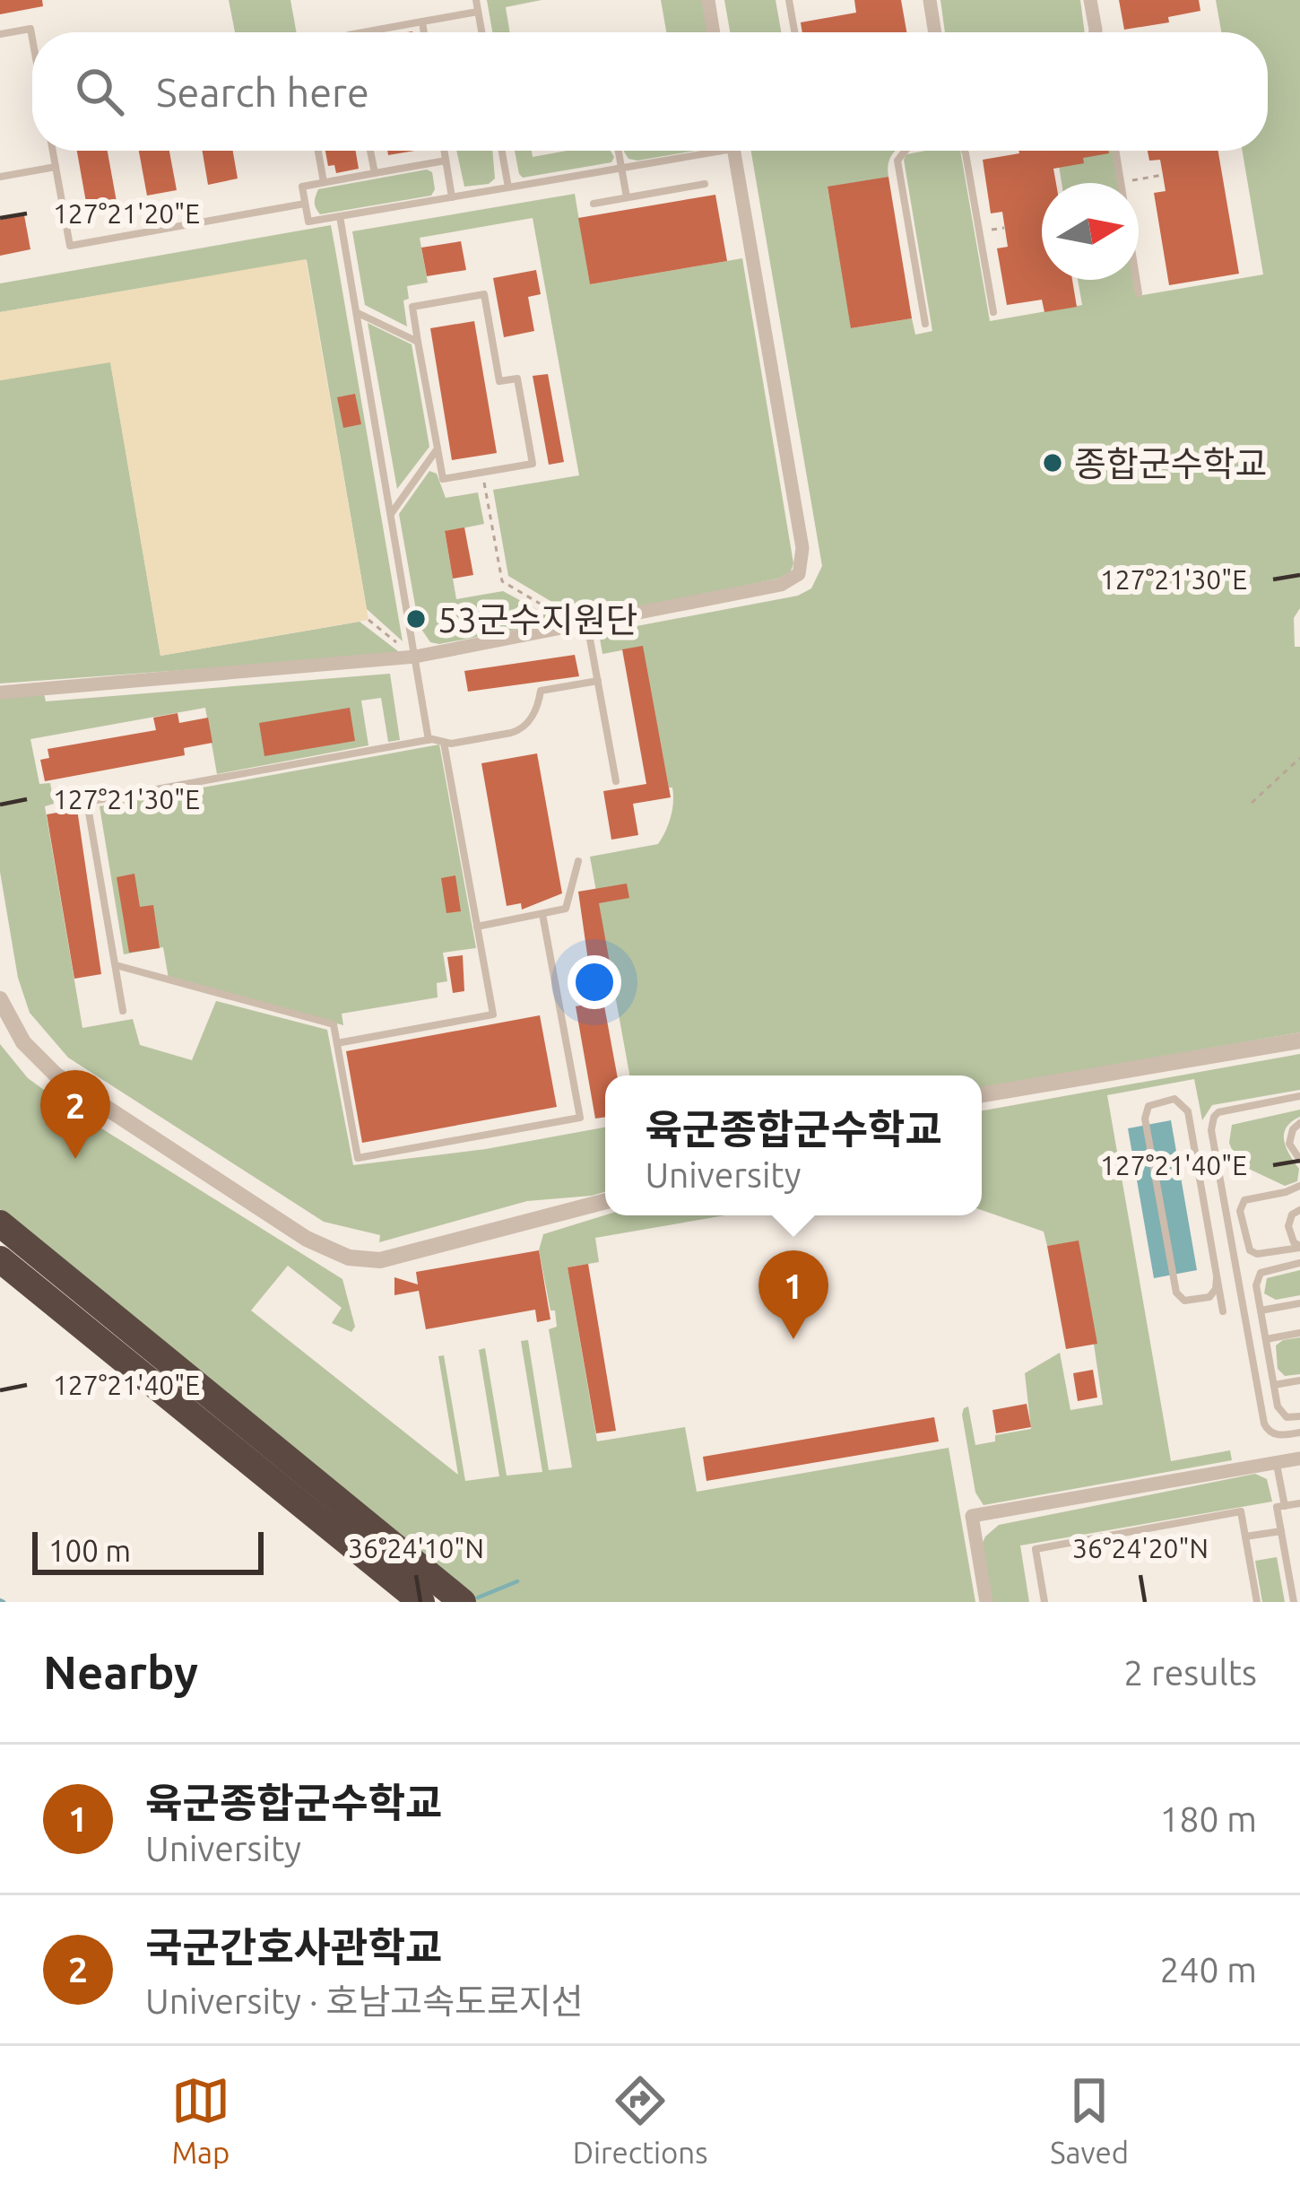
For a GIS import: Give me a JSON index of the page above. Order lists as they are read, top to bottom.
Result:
{
  "places": ["종합군수학교", "53군수지원단"],
  "scale_bar": "100 m",
  "north": "right",
  "page": {
    "search": "Search here",
    "pins": ["2", "1"],
    "popup": ["육군종합군수학교", "University"],
    "scale": "100 m",
    "heading": ["Nearby", "2 results"],
    "list": [
      {
        "mark": "1",
        "name": "육군종합군수학교",
        "note": "University",
        "value": "180 m"
      },
      {
        "mark": "2",
        "name": "국군간호사관학교",
        "note": "University · 호남고속도로지선",
        "value": "240 m"
      }
    ],
    "nav": ["Map", "Directions", "Saved"]
  },
  "coordinates": [
    "127°21'20\"E",
    "127°21'30\"E",
    "127°21'40\"E",
    "36°24'10\"N",
    "36°24'20\"N"
  ]
}
